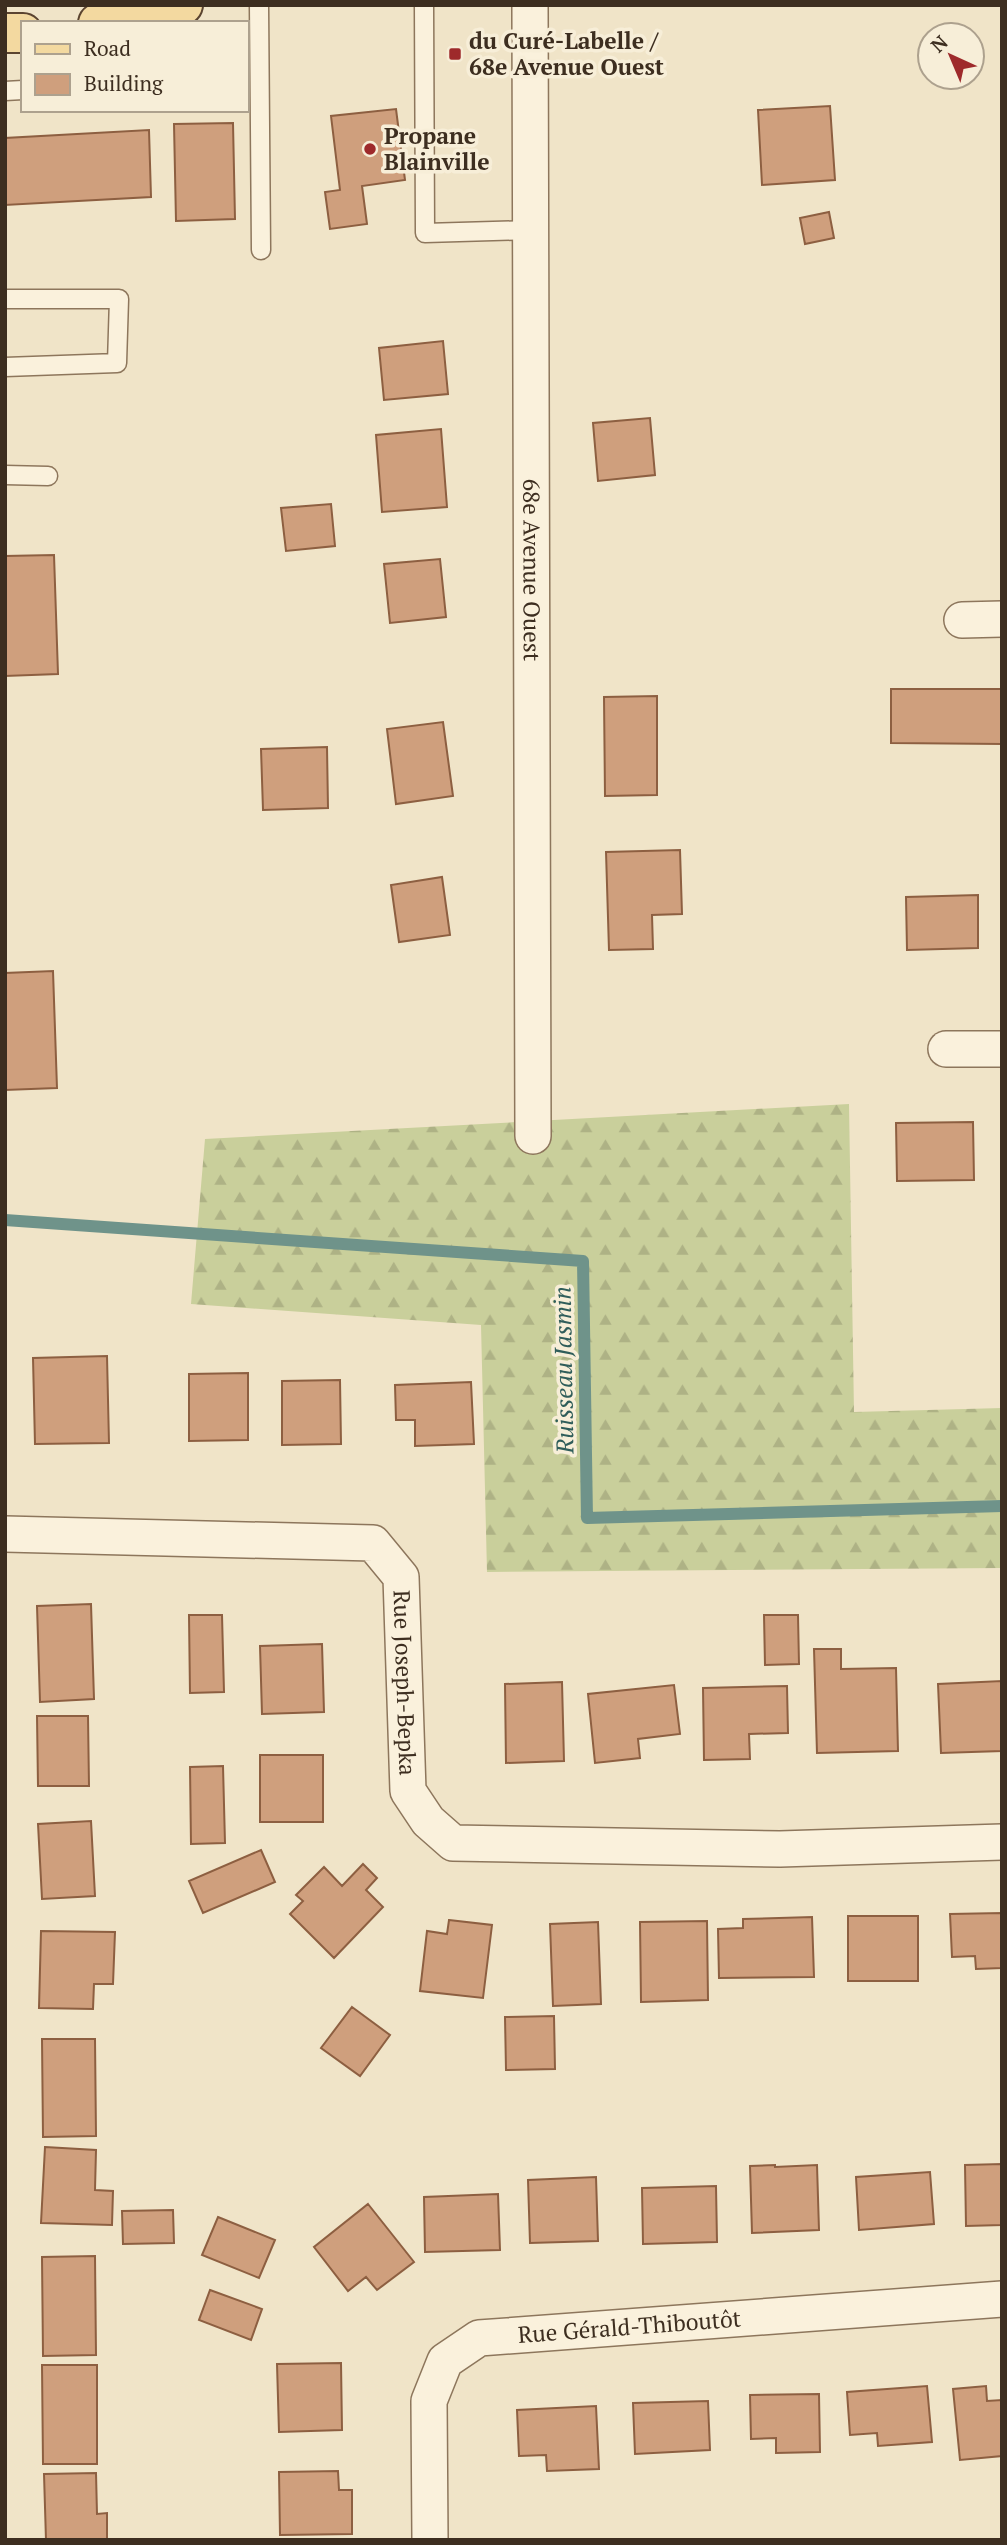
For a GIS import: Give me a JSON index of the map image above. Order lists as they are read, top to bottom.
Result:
{
  "streets": {
    "street": ["68e Avenue Ouest", "Rue Joseph-Bepka", "Rue Gérald-Thiboutôt"]
  },
  "water": ["Ruisseau Jasmin"],
  "places": {
    "transit": ["du Curé-Labelle / 68e Avenue Ouest"],
    "other": ["Propane Blainville"]
  },
  "legend": ["Road", "Building"],
  "north": "top left"
}
